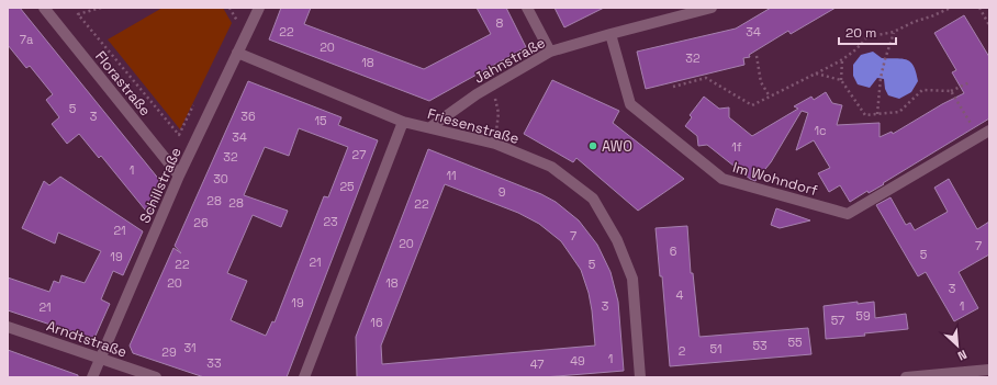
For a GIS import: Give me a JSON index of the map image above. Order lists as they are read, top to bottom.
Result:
{
  "streets": {
    "street": [
      "Jahnstraße",
      "Florastraße",
      "Friesenstraße",
      "Im Wohndorf",
      "Schillstraße",
      "Arndtstraße"
    ]
  },
  "crossings": [
    ["Jahnstraße", "Friesenstraße"],
    ["Jahnstraße", "Im Wohndorf"],
    ["Florastraße", "Schillstraße"],
    ["Friesenstraße", "Schillstraße"],
    ["Schillstraße", "Arndtstraße"]
  ],
  "places": ["AWO"],
  "house_numbers": [
    "8",
    "22",
    "34",
    "7a",
    "20",
    "32",
    "18",
    "5",
    "3",
    "36",
    "15",
    "1c",
    "34",
    "1f",
    "27",
    "32",
    "1",
    "11",
    "30",
    "25",
    "9",
    "28",
    "28",
    "22",
    "23",
    "26",
    "21",
    "7",
    "20",
    "7",
    "6",
    "5",
    "19",
    "21",
    "22",
    "5",
    "20",
    "18",
    "3",
    "4",
    "19",
    "3",
    "1",
    "21",
    "59",
    "57",
    "16",
    "55",
    "53",
    "31",
    "51",
    "2",
    "29",
    "1",
    "49",
    "33",
    "47"
  ],
  "scale_bar": "20 m",
  "north": "bottom right"
}
